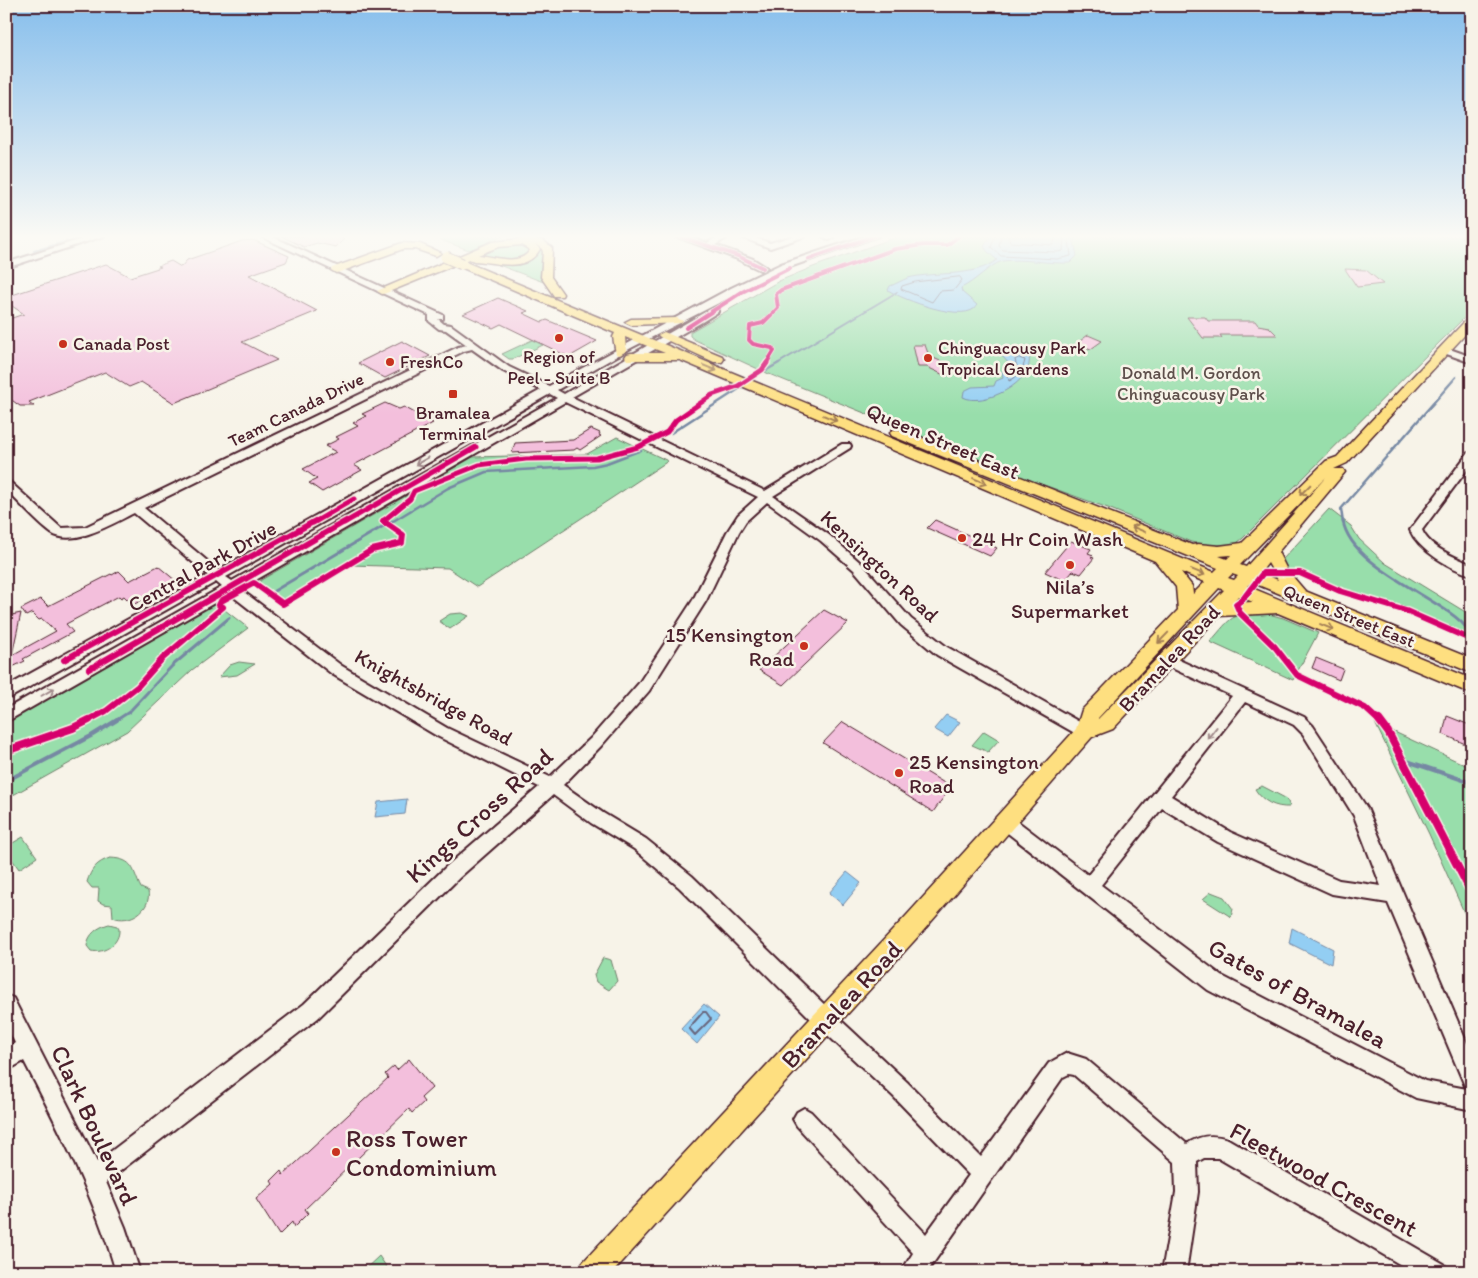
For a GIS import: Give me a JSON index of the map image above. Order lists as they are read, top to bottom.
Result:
{
  "streets": {
    "main road": ["Queen Street East", "Bramalea Road"],
    "street": [
      "Team Canada Drive",
      "Central Park Drive",
      "Kensington Road",
      "Knightsbridge Road",
      "Kings Cross Road",
      "Gates of Bramalea",
      "Clark Boulevard",
      "Fleetwood Crescent"
    ]
  },
  "crossings": [
    ["Team Canada Drive", "Kensington Road"],
    ["Team Canada Drive", "Knightsbridge Road"],
    ["Queen Street East", "Central Park Drive"],
    ["Queen Street East", "Bramalea Road"],
    ["Central Park Drive", "Kensington Road"],
    ["Central Park Drive", "Knightsbridge Road"],
    ["Kensington Road", "Bramalea Road"],
    ["Kensington Road", "Kings Cross Road"],
    ["Bramalea Road", "Knightsbridge Road"],
    ["Bramalea Road", "Gates of Bramalea"],
    ["Knightsbridge Road", "Kings Cross Road"],
    ["Kings Cross Road", "Clark Boulevard"]
  ],
  "parks": ["Donald M. Gordon Chinguacousy Park"],
  "places": {
    "other": [
      "Region of Peel - Suite B",
      "Canada Post",
      "Chinguacousy Park Tropical Gardens",
      "FreshCo",
      "24 Hr Coin Wash",
      "Nila’s Supermarket",
      "15 Kensington Road",
      "25 Kensington Road",
      "Ross Tower Condominium"
    ],
    "transit": ["Bramalea Terminal"]
  }
}
